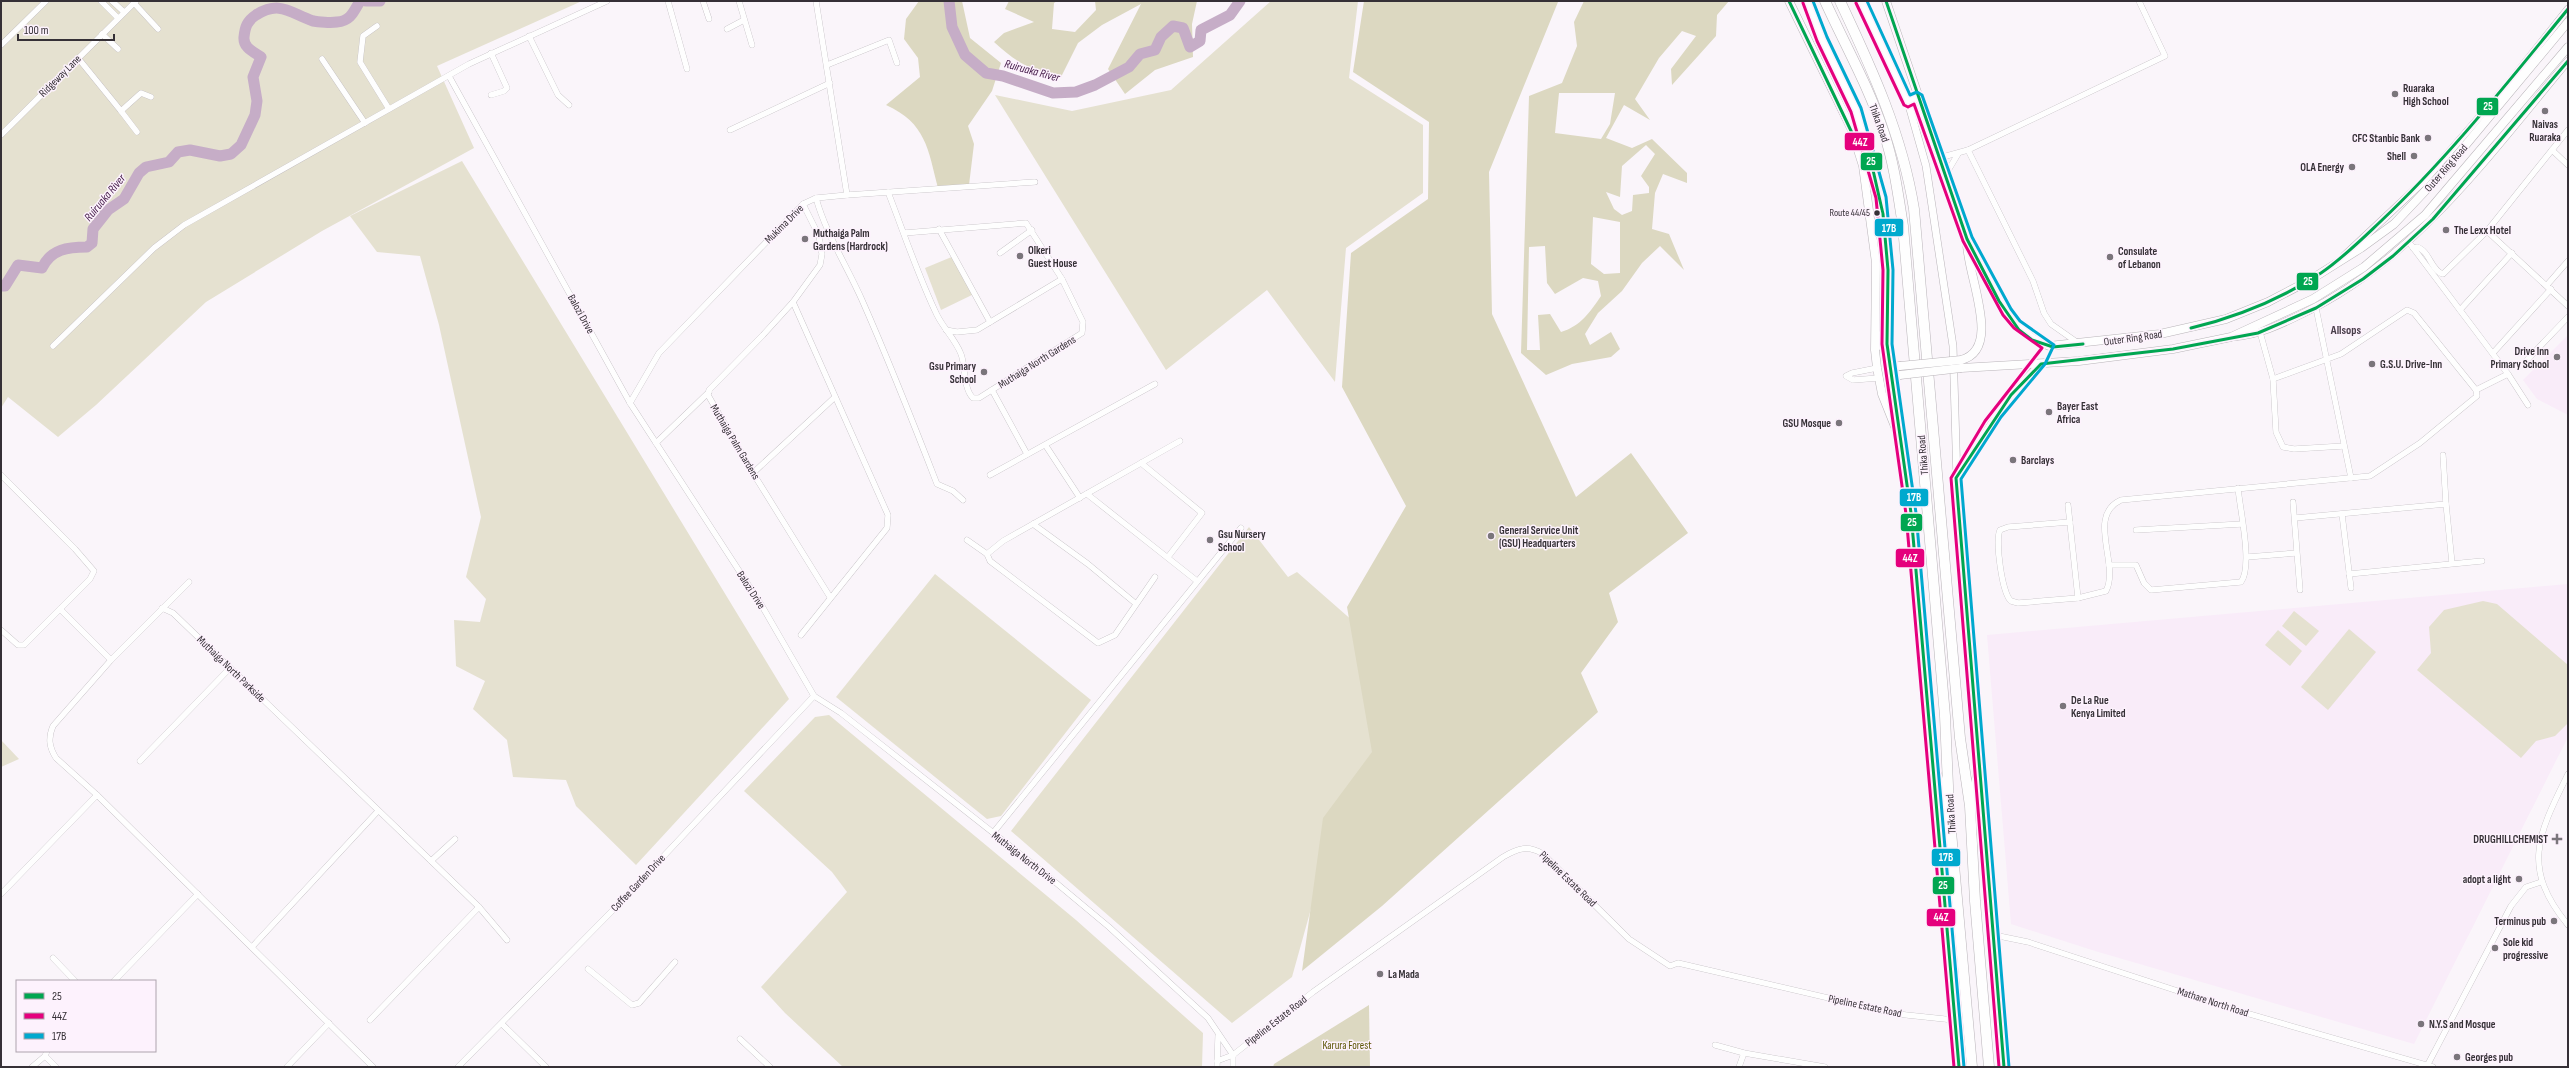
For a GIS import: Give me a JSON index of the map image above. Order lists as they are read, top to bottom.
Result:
{
  "streets": {
    "highway": ["Thika Road"],
    "main road": ["Outer Ring Road"],
    "street": [
      "Ridgeway Lane",
      "Mukima Drive",
      "Balozi Drive",
      "Muthaiga North Gardens",
      "Muthaiga Palm Gardens",
      "Muthaiga North Parkside",
      "Muthaiga North Drive",
      "Pipeline Estate Road",
      "Coffee Garden Drive",
      "Mathare North Road"
    ]
  },
  "crossings": [
    ["Thika Road", "Outer Ring Road"],
    ["Thika Road", "Pipeline Estate Road"],
    ["Mukima Drive", "Balozi Drive"],
    ["Mukima Drive", "Muthaiga North Gardens"],
    ["Mukima Drive", "Muthaiga Palm Gardens"],
    ["Balozi Drive", "Muthaiga North Drive"],
    ["Balozi Drive", "Coffee Garden Drive"],
    ["Muthaiga North Drive", "Coffee Garden Drive"]
  ],
  "districts": ["Allsops"],
  "water": ["Ruiruaka River"],
  "parks": ["Karura Forest"],
  "places": {
    "other": [
      "Ruaraka High School",
      "Naivas Ruaraka",
      "CFC Stanbic Bank",
      "Shell",
      "OLA Energy",
      "Route 44/45",
      "The Lexx Hotel",
      "Muthaiga Palm Gardens (Hardrock)",
      "Olkeri Guest House",
      "Consulate of Lebanon",
      "Drive Inn Primary School",
      "G.S.U. Drive-Inn",
      "Gsu Primary School",
      "Bayer East Africa",
      "GSU Mosque",
      "Barclays",
      "General Service Unit (GSU) Headquarters",
      "Gsu Nursery School",
      "De La Rue Kenya Limited",
      "adopt a light",
      "Terminus pub",
      "Sole kid progressive",
      "La Mada",
      "N.Y.S and Mosque",
      "Georges pub"
    ],
    "health": ["DRUGHILLCHEMIST"]
  },
  "lines": ["transit line 25", "transit line 17B", "transit line 44Z"],
  "legend": ["25", "44Z", "17B"],
  "scale_bar": "100 m"
}
